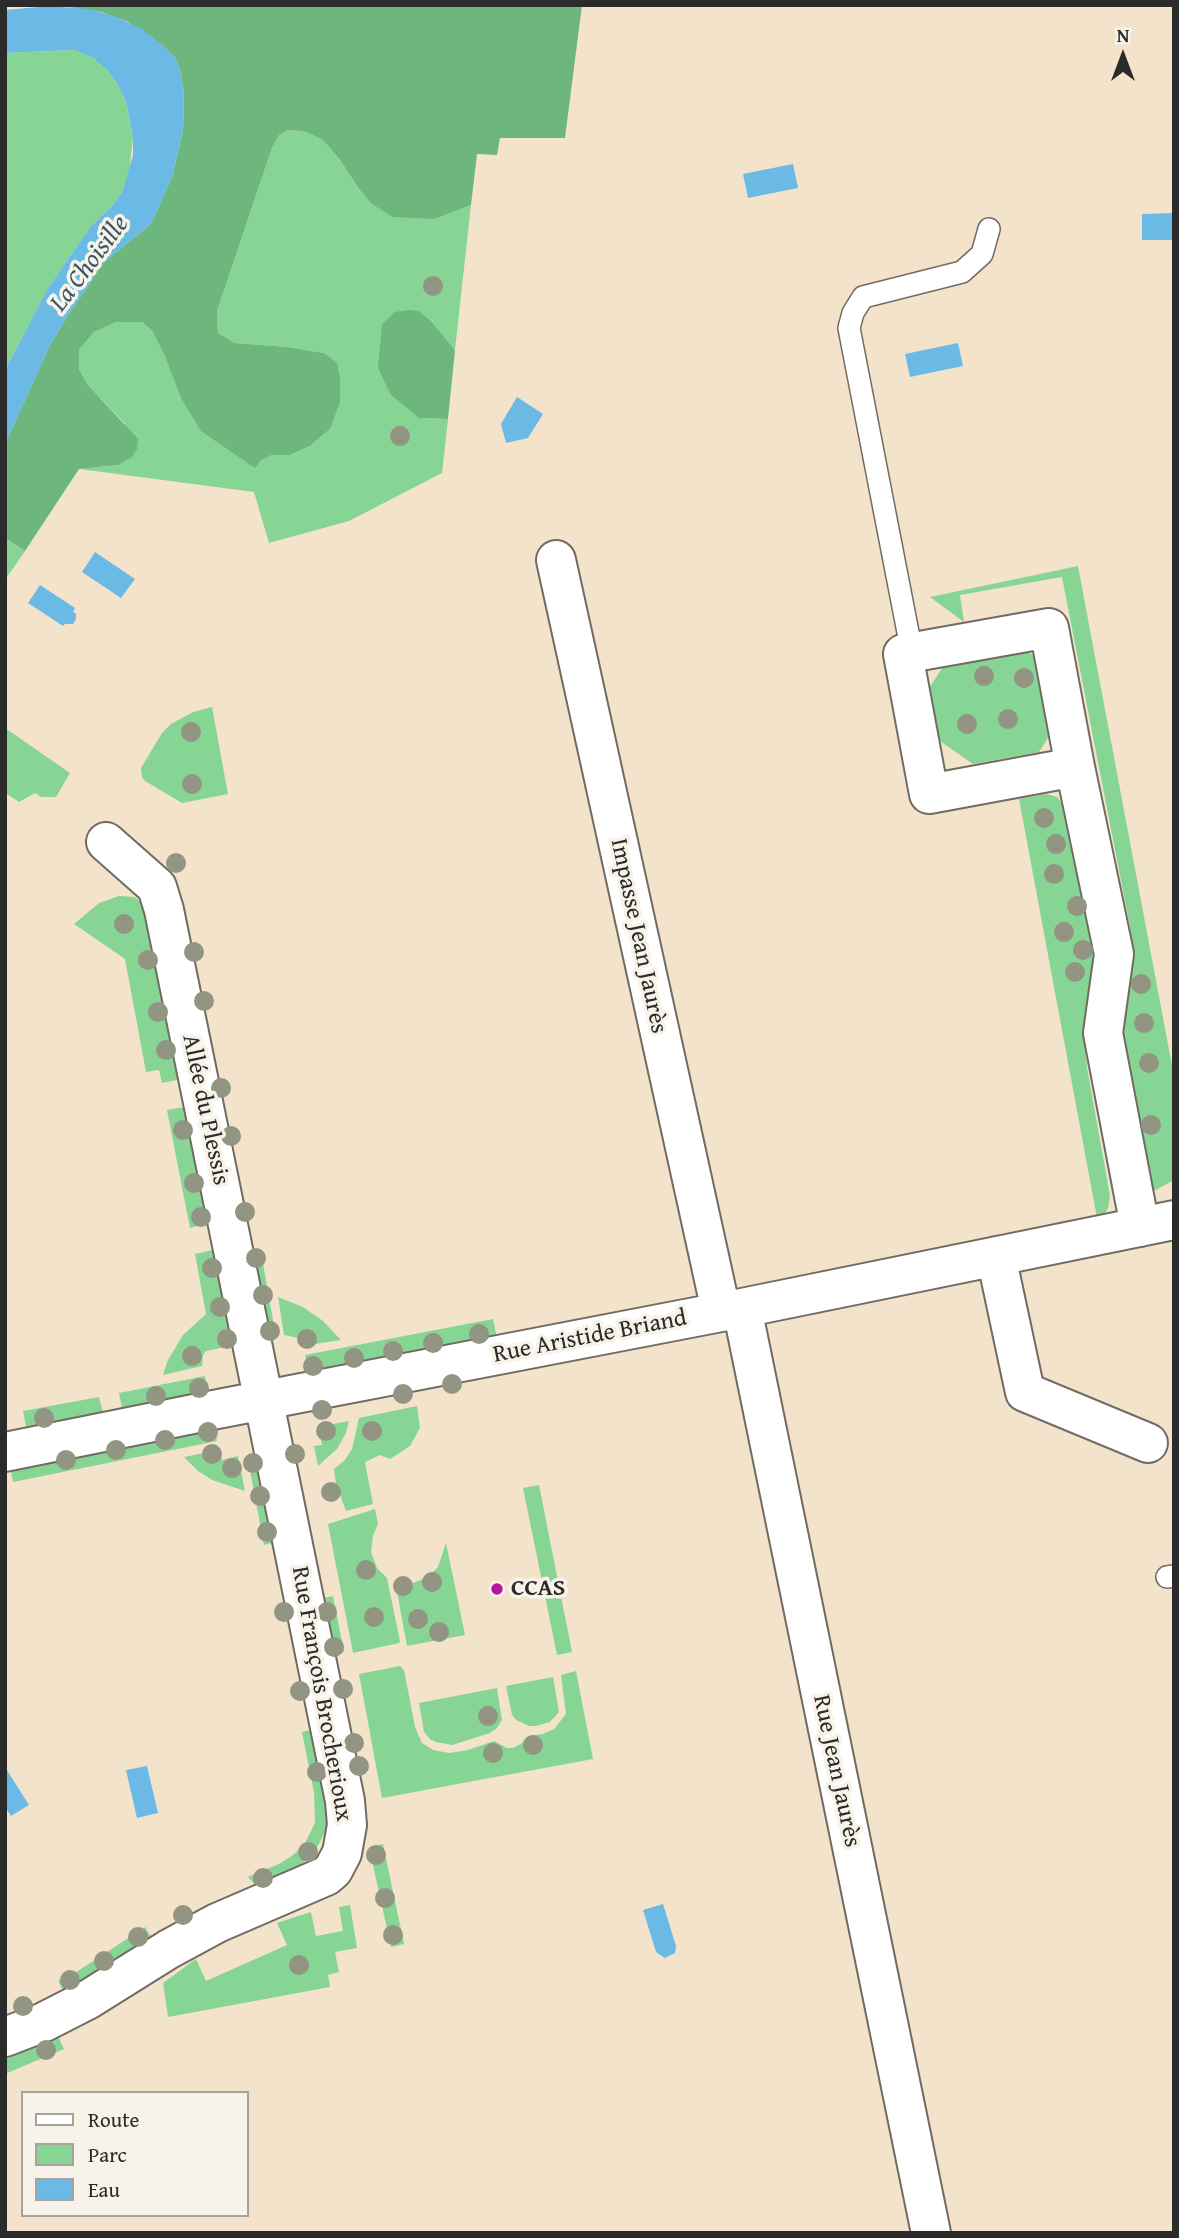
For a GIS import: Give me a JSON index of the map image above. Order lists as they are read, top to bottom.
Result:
{
  "streets": {
    "street": [
      "Impasse Jean Jaurès",
      "Allée du Plessis",
      "Rue Aristide Briand",
      "Rue François Brocherioux",
      "Rue Jean Jaurès"
    ]
  },
  "crossings": [
    ["Impasse Jean Jaurès", "Rue Aristide Briand"],
    ["Impasse Jean Jaurès", "Rue Jean Jaurès"],
    ["Allée du Plessis", "Rue Aristide Briand"],
    ["Allée du Plessis", "Rue François Brocherioux"],
    ["Rue Aristide Briand", "Rue François Brocherioux"],
    ["Rue Aristide Briand", "Rue Jean Jaurès"]
  ],
  "water": ["La Choisille"],
  "places": ["CCAS"],
  "legend": ["Route", "Parc", "Eau"],
  "north": "top"
}
